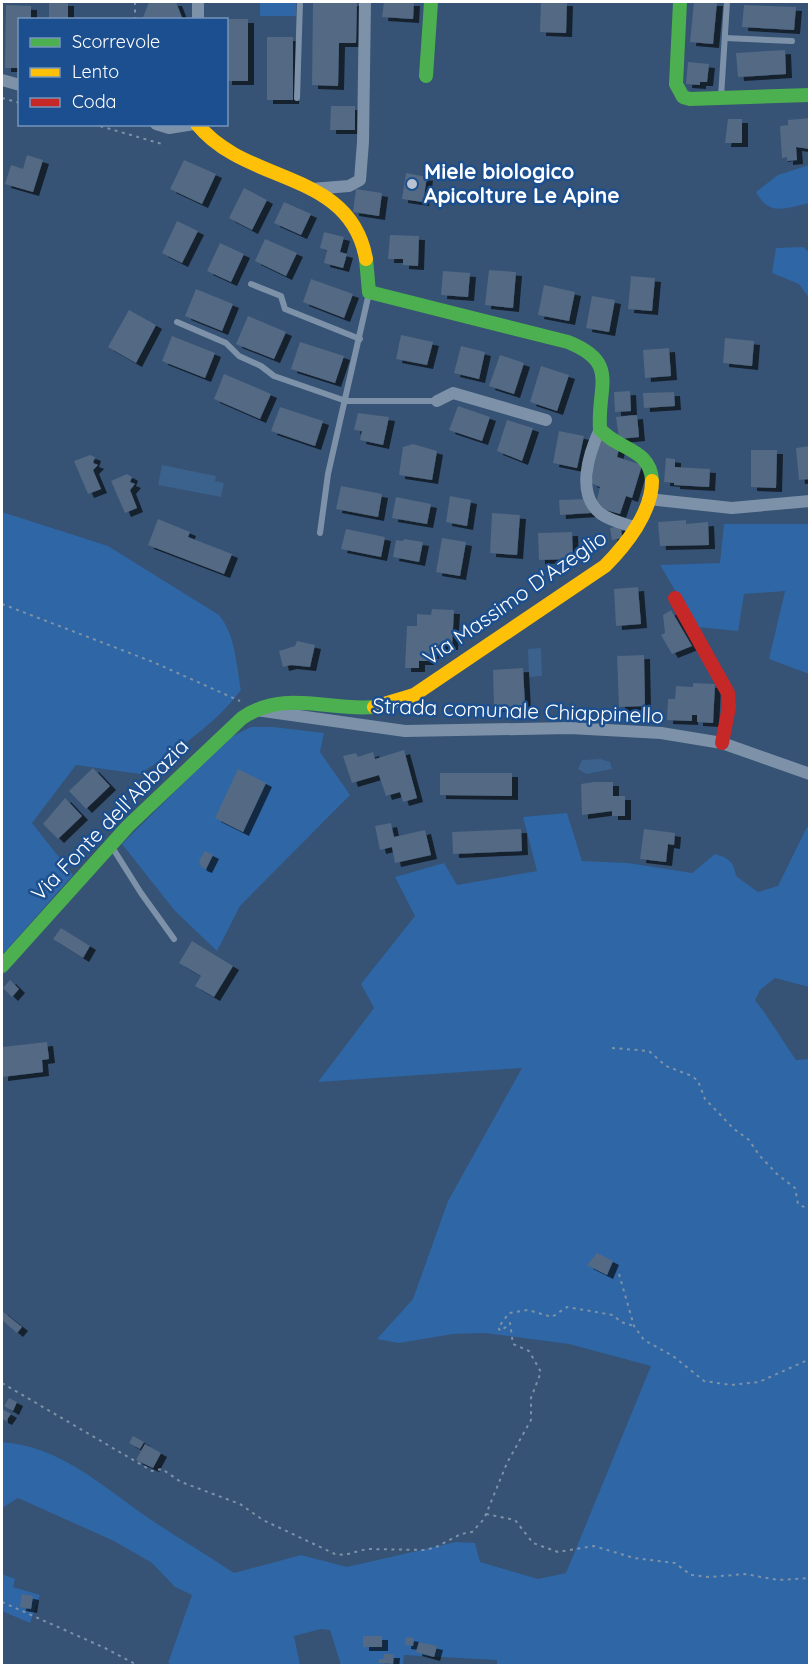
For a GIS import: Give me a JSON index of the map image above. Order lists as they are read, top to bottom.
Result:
{
  "streets": {
    "street": ["Via Massimo D'Azeglio", "Strada comunale Chiappinello", "Via Fonte dell'Abbazia"]
  },
  "crossings": [
    ["Via Massimo D'Azeglio", "Strada comunale Chiappinello"],
    ["Via Massimo D'Azeglio", "Via Fonte dell'Abbazia"],
    ["Strada comunale Chiappinello", "Via Fonte dell'Abbazia"]
  ],
  "places": ["Miele biologico Apicolture Le Apine"],
  "legend": ["Scorrevole", "Lento", "Coda"]
}
